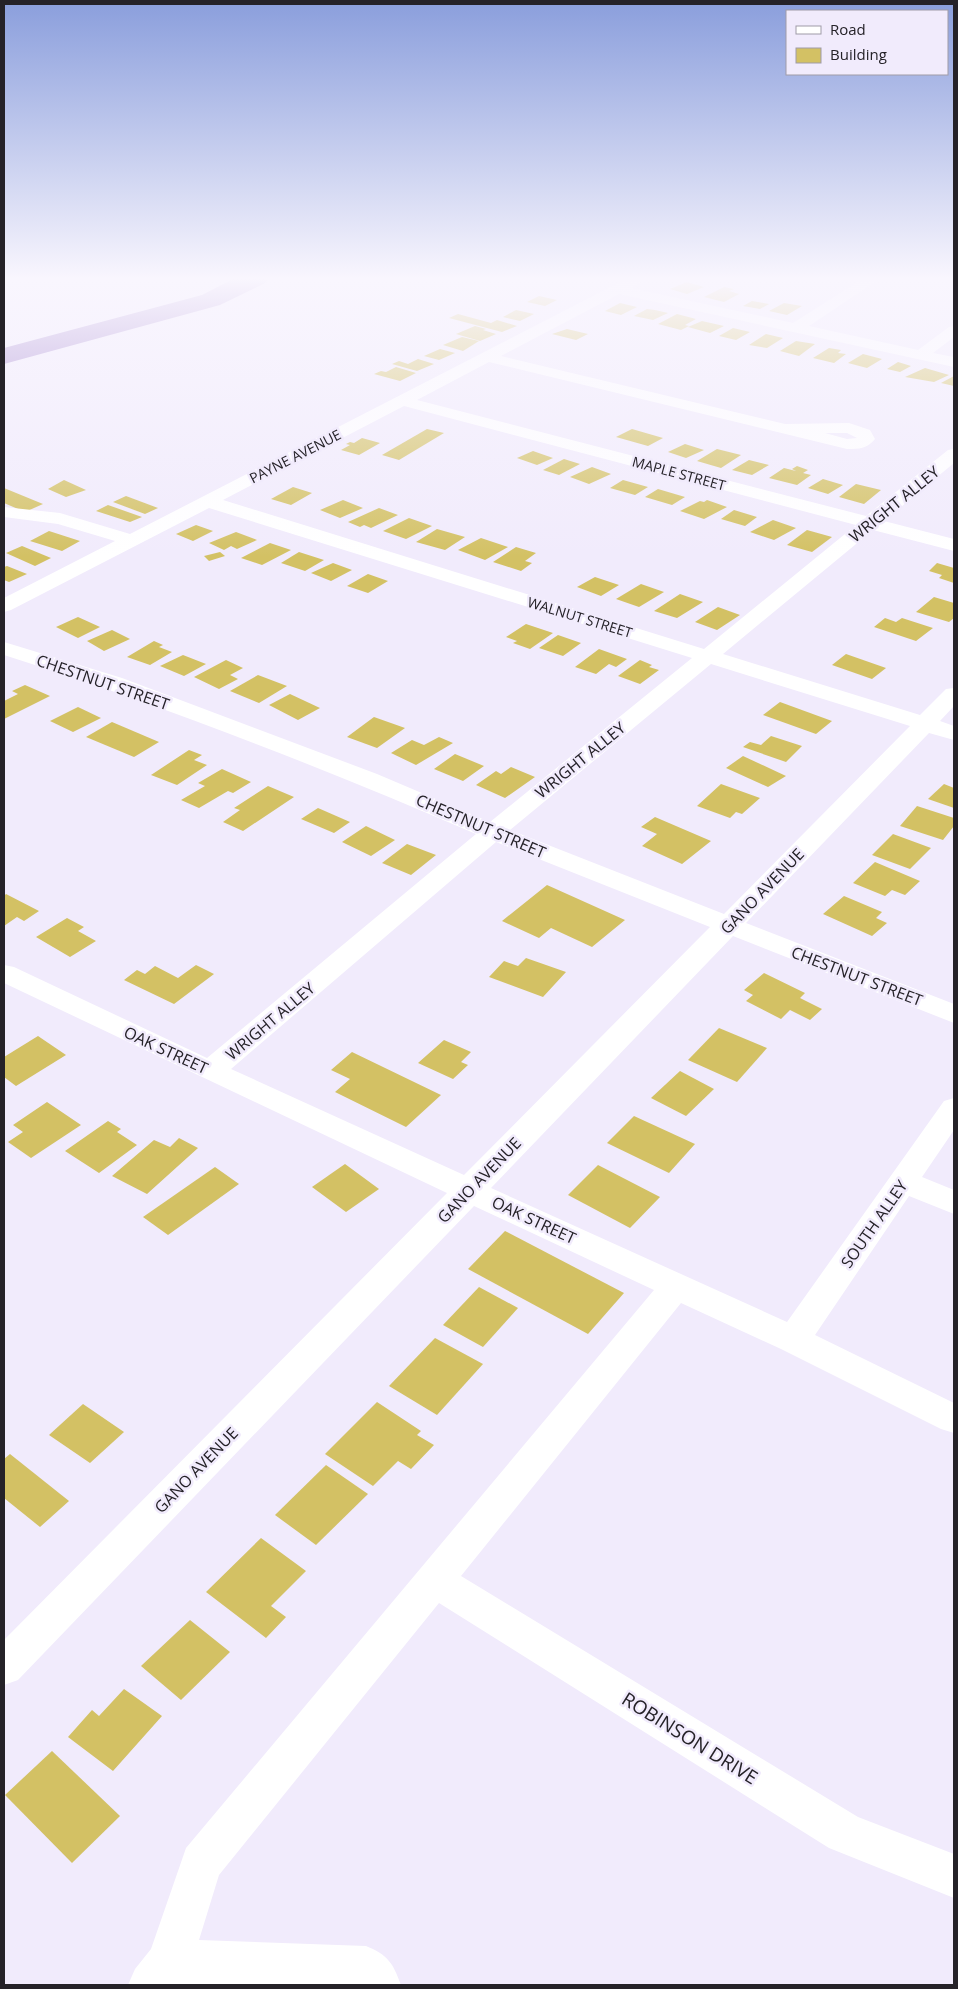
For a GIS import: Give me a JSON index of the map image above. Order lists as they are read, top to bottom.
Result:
{
  "streets": {
    "street": [
      "PAYNE AVENUE",
      "MAPLE STREET",
      "WRIGHT ALLEY",
      "WALNUT STREET",
      "CHESTNUT STREET",
      "GANO AVENUE",
      "OAK STREET",
      "SOUTH ALLEY",
      "ROBINSON DRIVE"
    ]
  },
  "crossings": [
    ["PAYNE AVENUE", "MAPLE STREET"],
    ["PAYNE AVENUE", "WALNUT STREET"],
    ["MAPLE STREET", "WRIGHT ALLEY"],
    ["WRIGHT ALLEY", "WALNUT STREET"],
    ["WRIGHT ALLEY", "CHESTNUT STREET"],
    ["WRIGHT ALLEY", "OAK STREET"],
    ["WALNUT STREET", "GANO AVENUE"],
    ["CHESTNUT STREET", "GANO AVENUE"],
    ["GANO AVENUE", "OAK STREET"],
    ["OAK STREET", "SOUTH ALLEY"]
  ],
  "legend": ["Road", "Building"]
}
